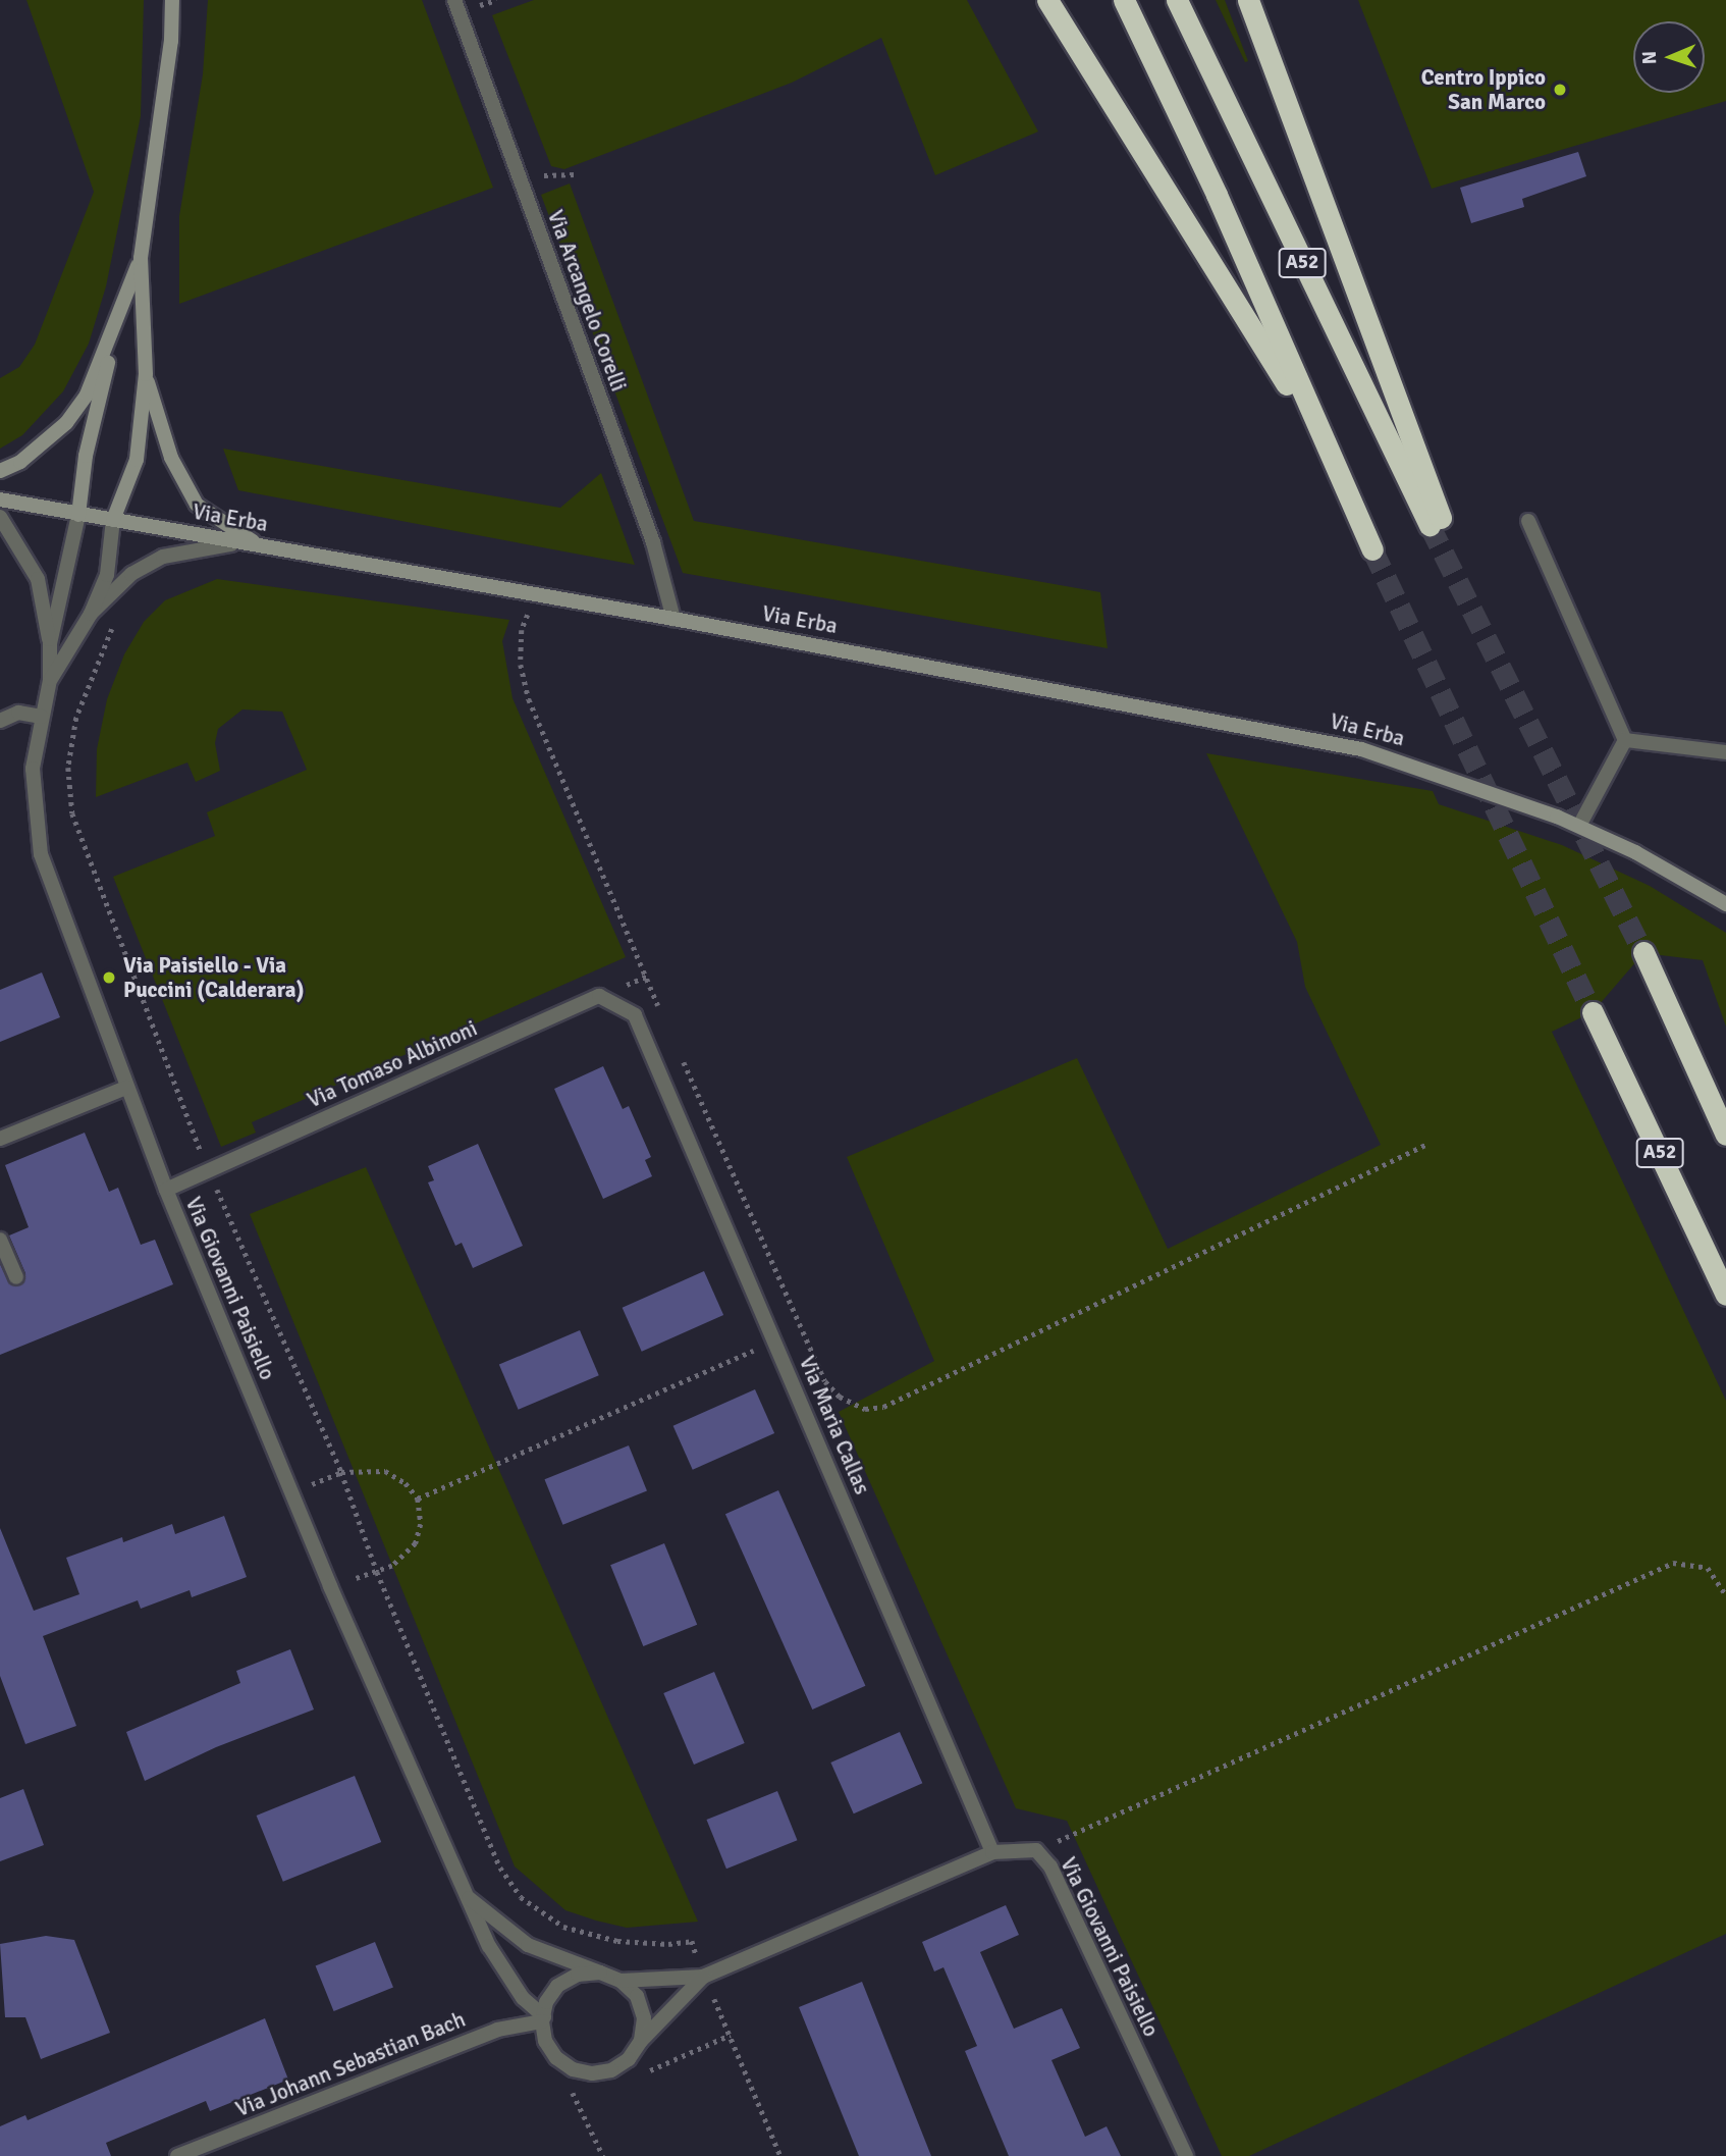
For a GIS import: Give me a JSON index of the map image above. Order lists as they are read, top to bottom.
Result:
{
  "streets": {
    "highway": ["A52"],
    "main road": ["Via Erba"],
    "street": [
      "Via Arcangelo Corelli",
      "Via Tomaso Albinoni",
      "Via Giovanni Paisiello",
      "Via Maria Callas",
      "Via Johann Sebastian Bach"
    ]
  },
  "crossings": [
    ["Via Arcangelo Corelli", "Via Erba"],
    ["Via Tomaso Albinoni", "Via Giovanni Paisiello"],
    ["Via Tomaso Albinoni", "Via Maria Callas"],
    ["Via Giovanni Paisiello", "Via Maria Callas"],
    ["Via Giovanni Paisiello", "Via Johann Sebastian Bach"]
  ],
  "places": ["Centro Ippico San Marco", "Via Paisiello - Via Puccini (Calderara)"],
  "north": "left"
}
